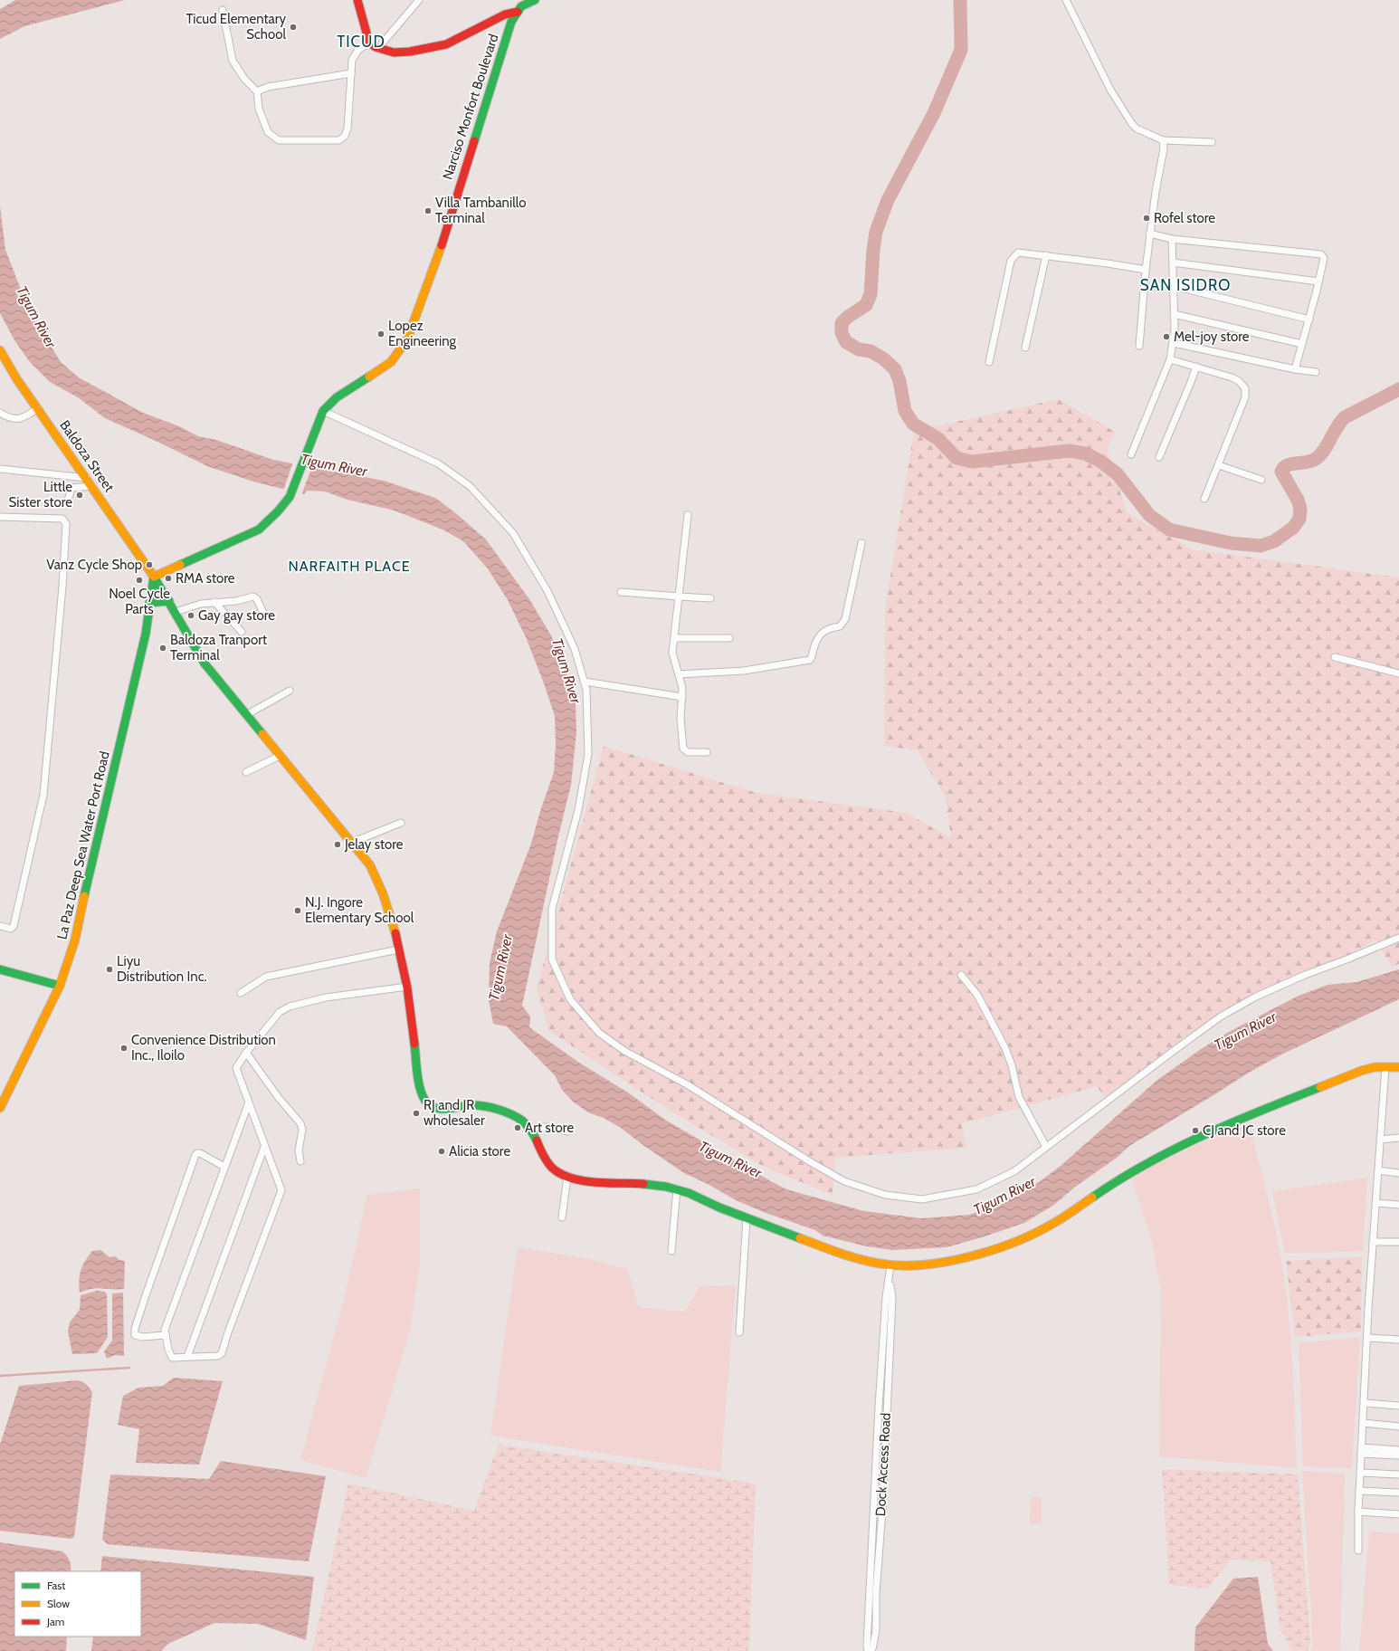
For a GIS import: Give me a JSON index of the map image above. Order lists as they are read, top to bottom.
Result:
{
  "streets": {
    "main road": ["Narciso Monfort Boulevard", "Baldoza Street", "La Paz Deep Sea Water Port Road"],
    "street": ["Dock Access Road"]
  },
  "crossings": [
    ["Narciso Monfort Boulevard", "Baldoza Street"],
    ["Narciso Monfort Boulevard", "La Paz Deep Sea Water Port Road"],
    ["Baldoza Street", "La Paz Deep Sea Water Port Road"]
  ],
  "districts": ["TICUD", "SAN ISIDRO", "NARFAITH PLACE"],
  "water": ["Tigum River"],
  "places": [
    "Ticud Elementary School",
    "Villa Tambanillo Terminal",
    "Rofel store",
    "Lopez Engineering",
    "Mel-joy store",
    "Little Sister store",
    "Vanz Cycle Shop",
    "RMA store",
    "Noel Cycle Parts",
    "Gay gay store",
    "Baldoza Tranport Terminal",
    "Jelay store",
    "N.J. Ingore Elementary School",
    "Liyu Distribution Inc.",
    "Convenience Distribution Inc., Iloilo",
    "RJ and JR wholesaler",
    "Art store",
    "CJ and JC store",
    "Alicia store"
  ],
  "legend": ["Fast", "Slow", "Jam"]
}
